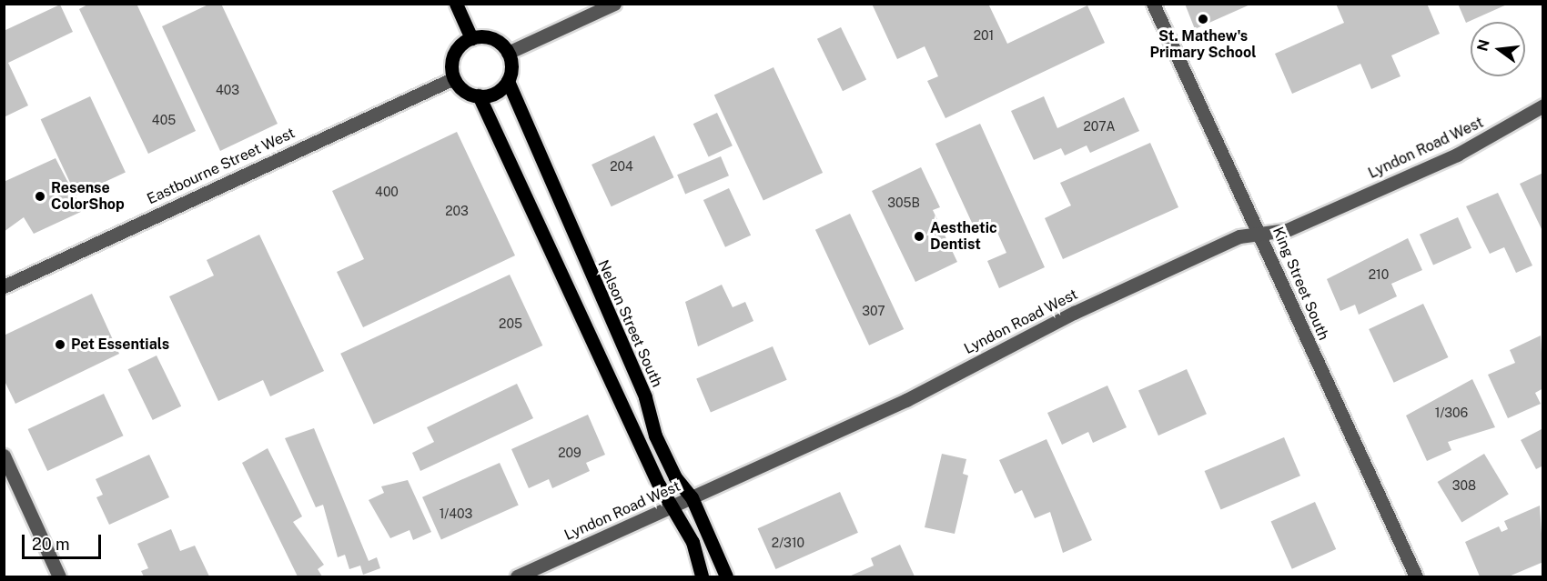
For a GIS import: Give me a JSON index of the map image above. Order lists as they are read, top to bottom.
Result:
{
  "streets": {
    "main road": ["Nelson Street South"],
    "street": ["Lyndon Road West", "Eastbourne Street West", "King Street South"]
  },
  "crossings": [
    ["Lyndon Road West", "King Street South"],
    ["Lyndon Road West", "Nelson Street South"],
    ["Eastbourne Street West", "Nelson Street South"]
  ],
  "places": [
    "St. Mathew's Primary School",
    "Resense ColorShop",
    "Aesthetic Dentist",
    "Pet Essentials"
  ],
  "house_numbers": [
    "201",
    "403",
    "405",
    "207A",
    "204",
    "400",
    "305B",
    "203",
    "210",
    "307",
    "205",
    "1/306",
    "209",
    "308",
    "1/403",
    "2/310"
  ],
  "scale_bar": "20 m",
  "north": "left"
}
